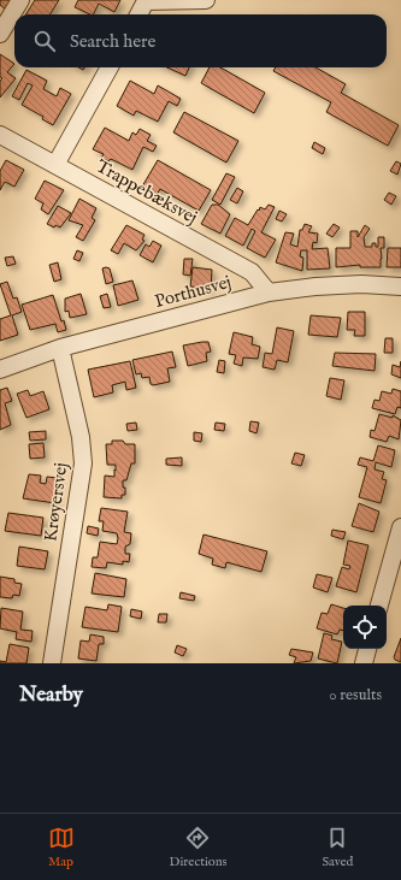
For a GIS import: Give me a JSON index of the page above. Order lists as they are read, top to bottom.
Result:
{
  "streets": {
    "street": ["Trappebæksvej", "Porthusvej", "Krøyersvej"]
  },
  "crossings": [
    ["Trappebæksvej", "Porthusvej"],
    ["Porthusvej", "Krøyersvej"]
  ],
  "page": {
    "search": "Search here",
    "heading": ["Nearby", "0 results"],
    "nav": ["Map", "Directions", "Saved"]
  }
}
